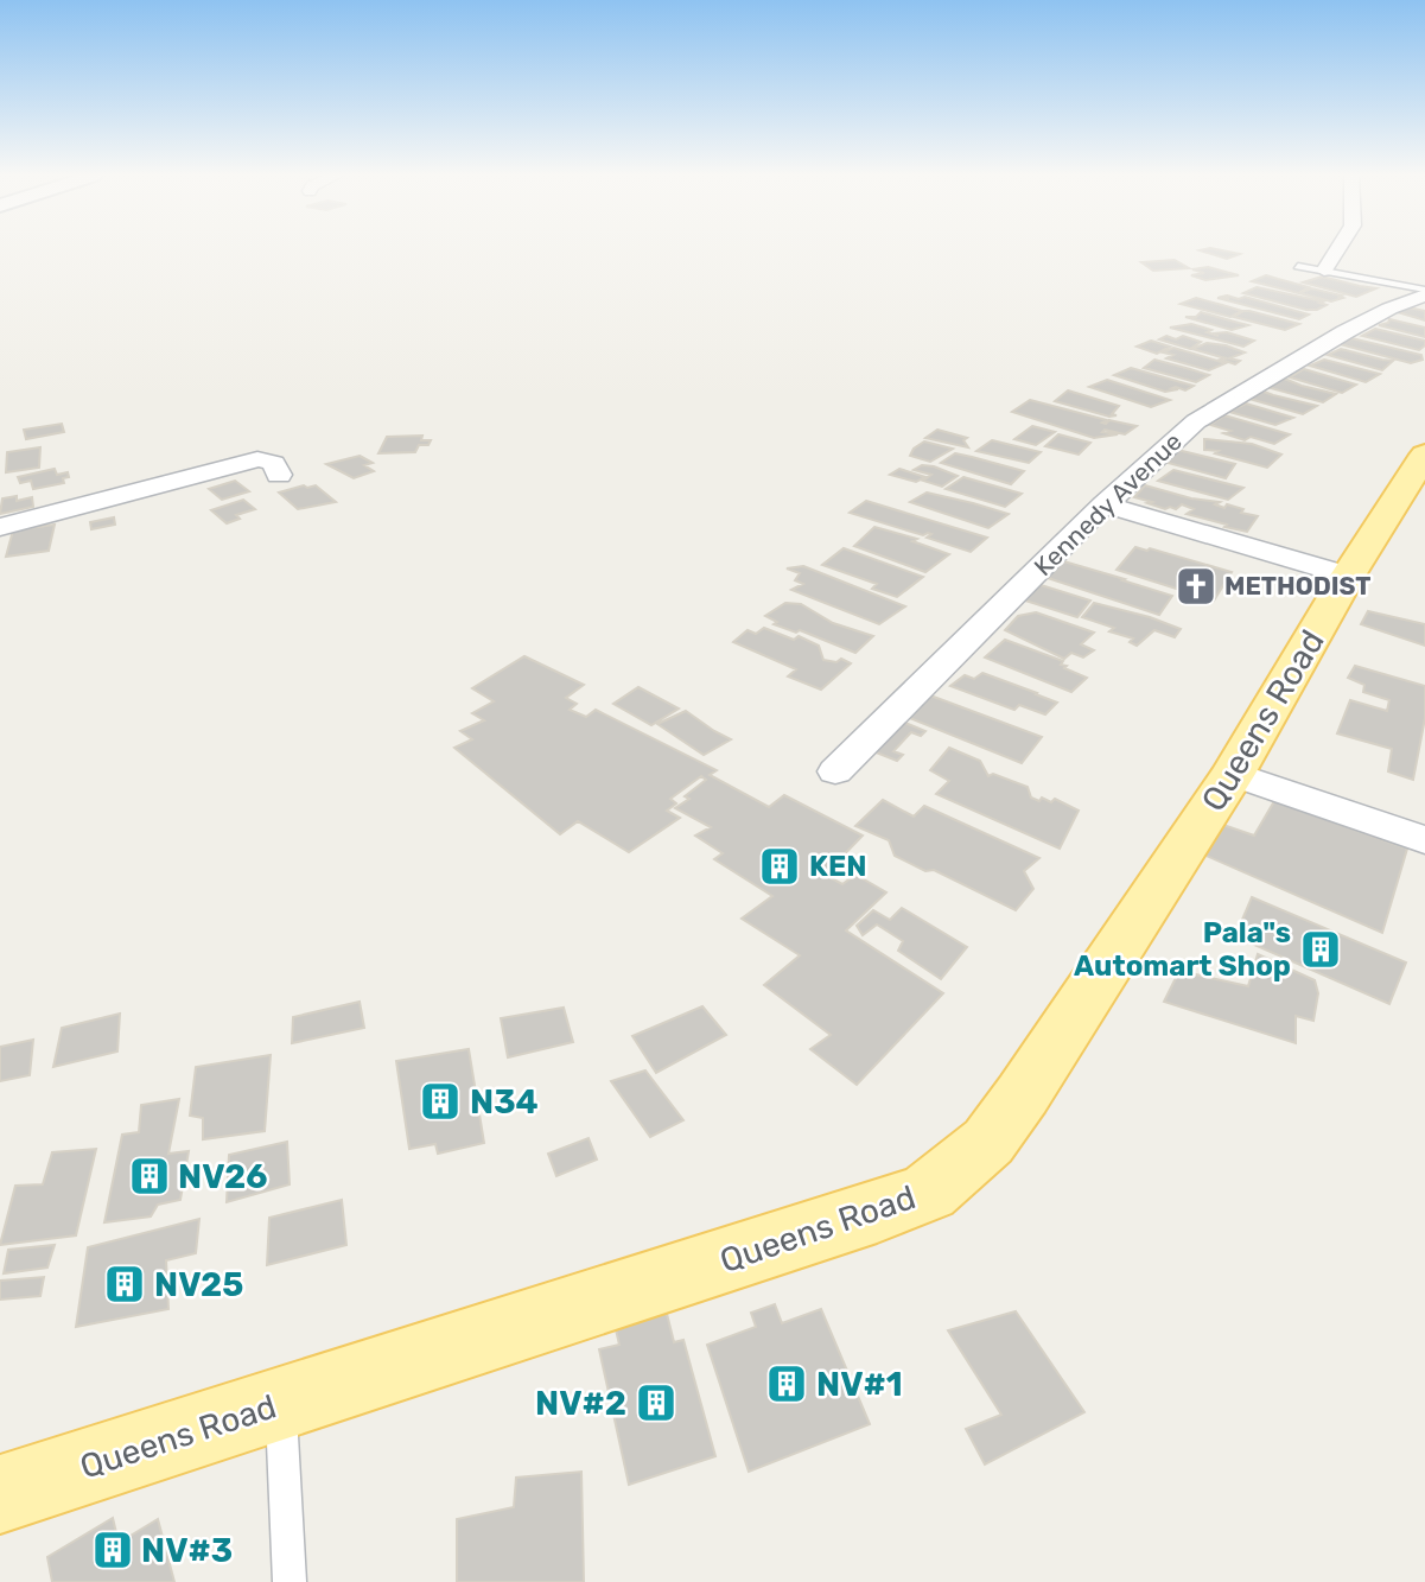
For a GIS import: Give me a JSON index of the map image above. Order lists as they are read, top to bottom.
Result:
{
  "streets": {
    "main road": ["Queens Road"],
    "street": ["Kennedy Avenue"]
  },
  "places": {
    "church": ["METHODIST"],
    "building": [
      "KEN",
      "Pala\"s Automart Shop",
      "N34",
      "NV26",
      "NV25",
      "NV#1",
      "NV#2",
      "NV#3"
    ]
  }
}
